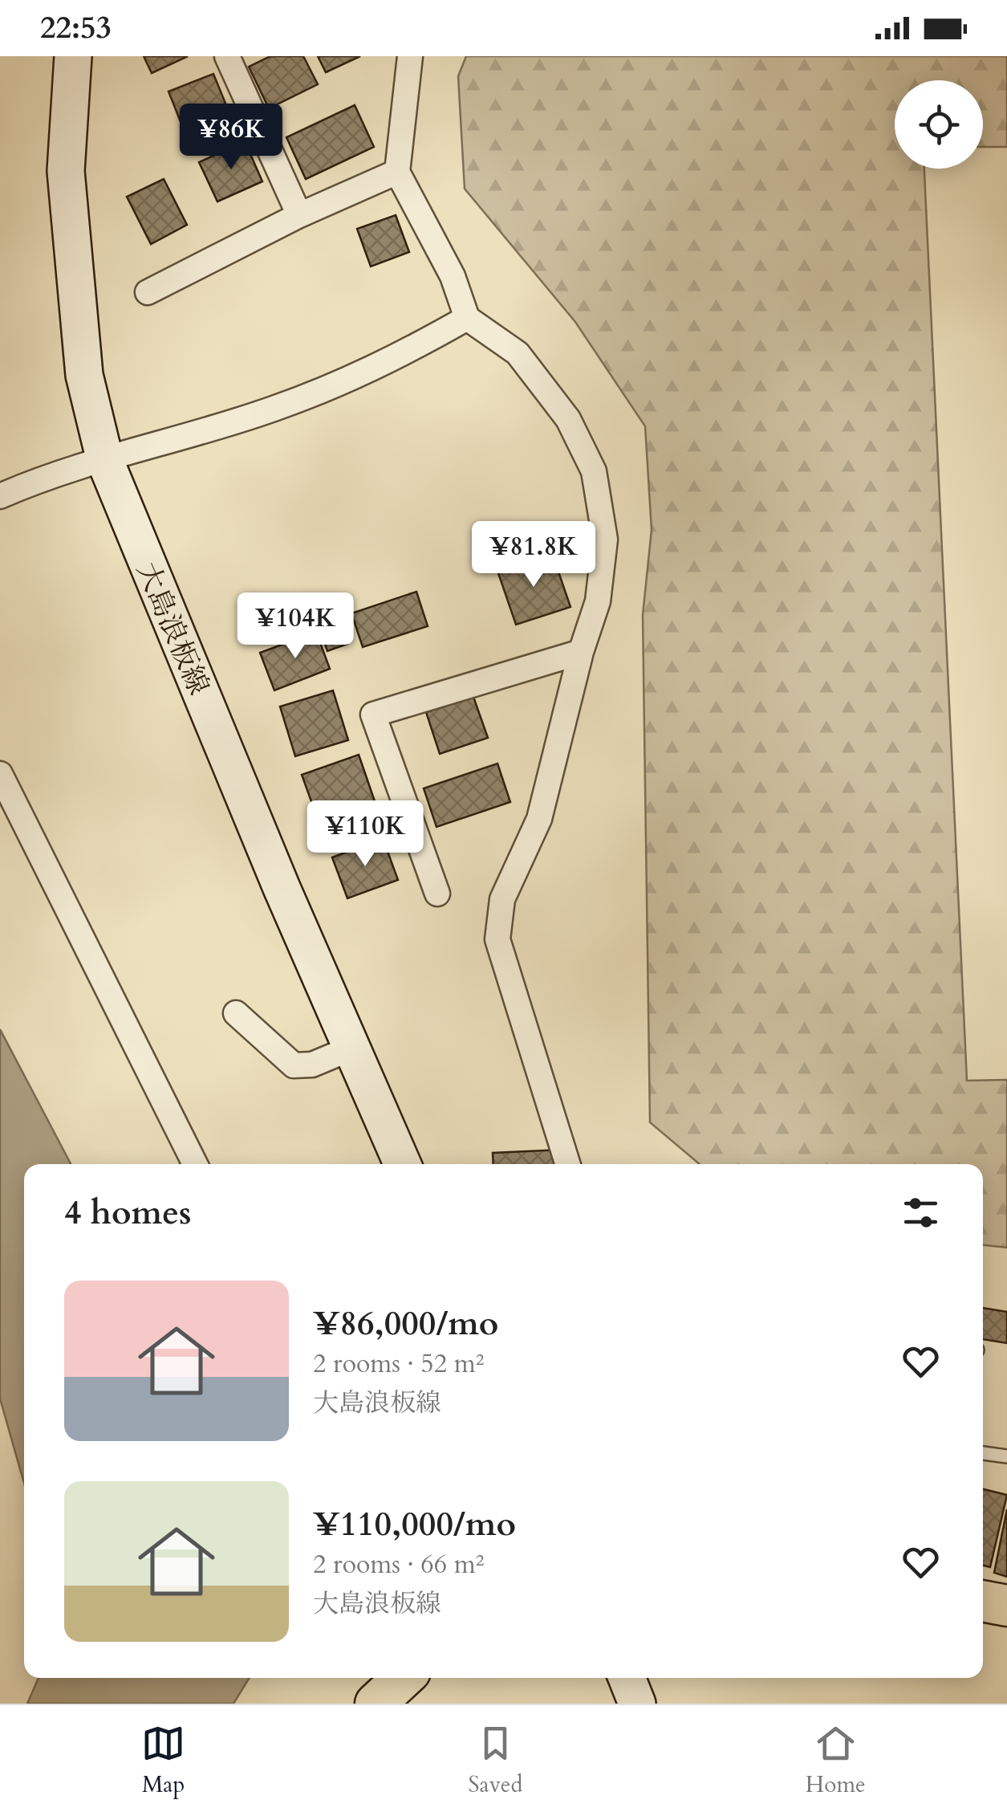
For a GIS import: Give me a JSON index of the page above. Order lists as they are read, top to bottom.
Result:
{
  "streets": {
    "main road": ["大島浪板線"]
  },
  "page": {
    "status": "22:53",
    "price": [
      "¥86K",
      "¥81.8K",
      "¥104K",
      "¥110K"
    ],
    "heading": "4 homes",
    "list": [
      {
        "name": "¥86,000/mo",
        "note": "2 rooms · 52 m² · 大島浪板線"
      },
      {
        "name": "¥110,000/mo",
        "note": "2 rooms · 66 m² · 大島浪板線"
      }
    ],
    "tabs": ["Map", "Saved", "Home"]
  }
}
